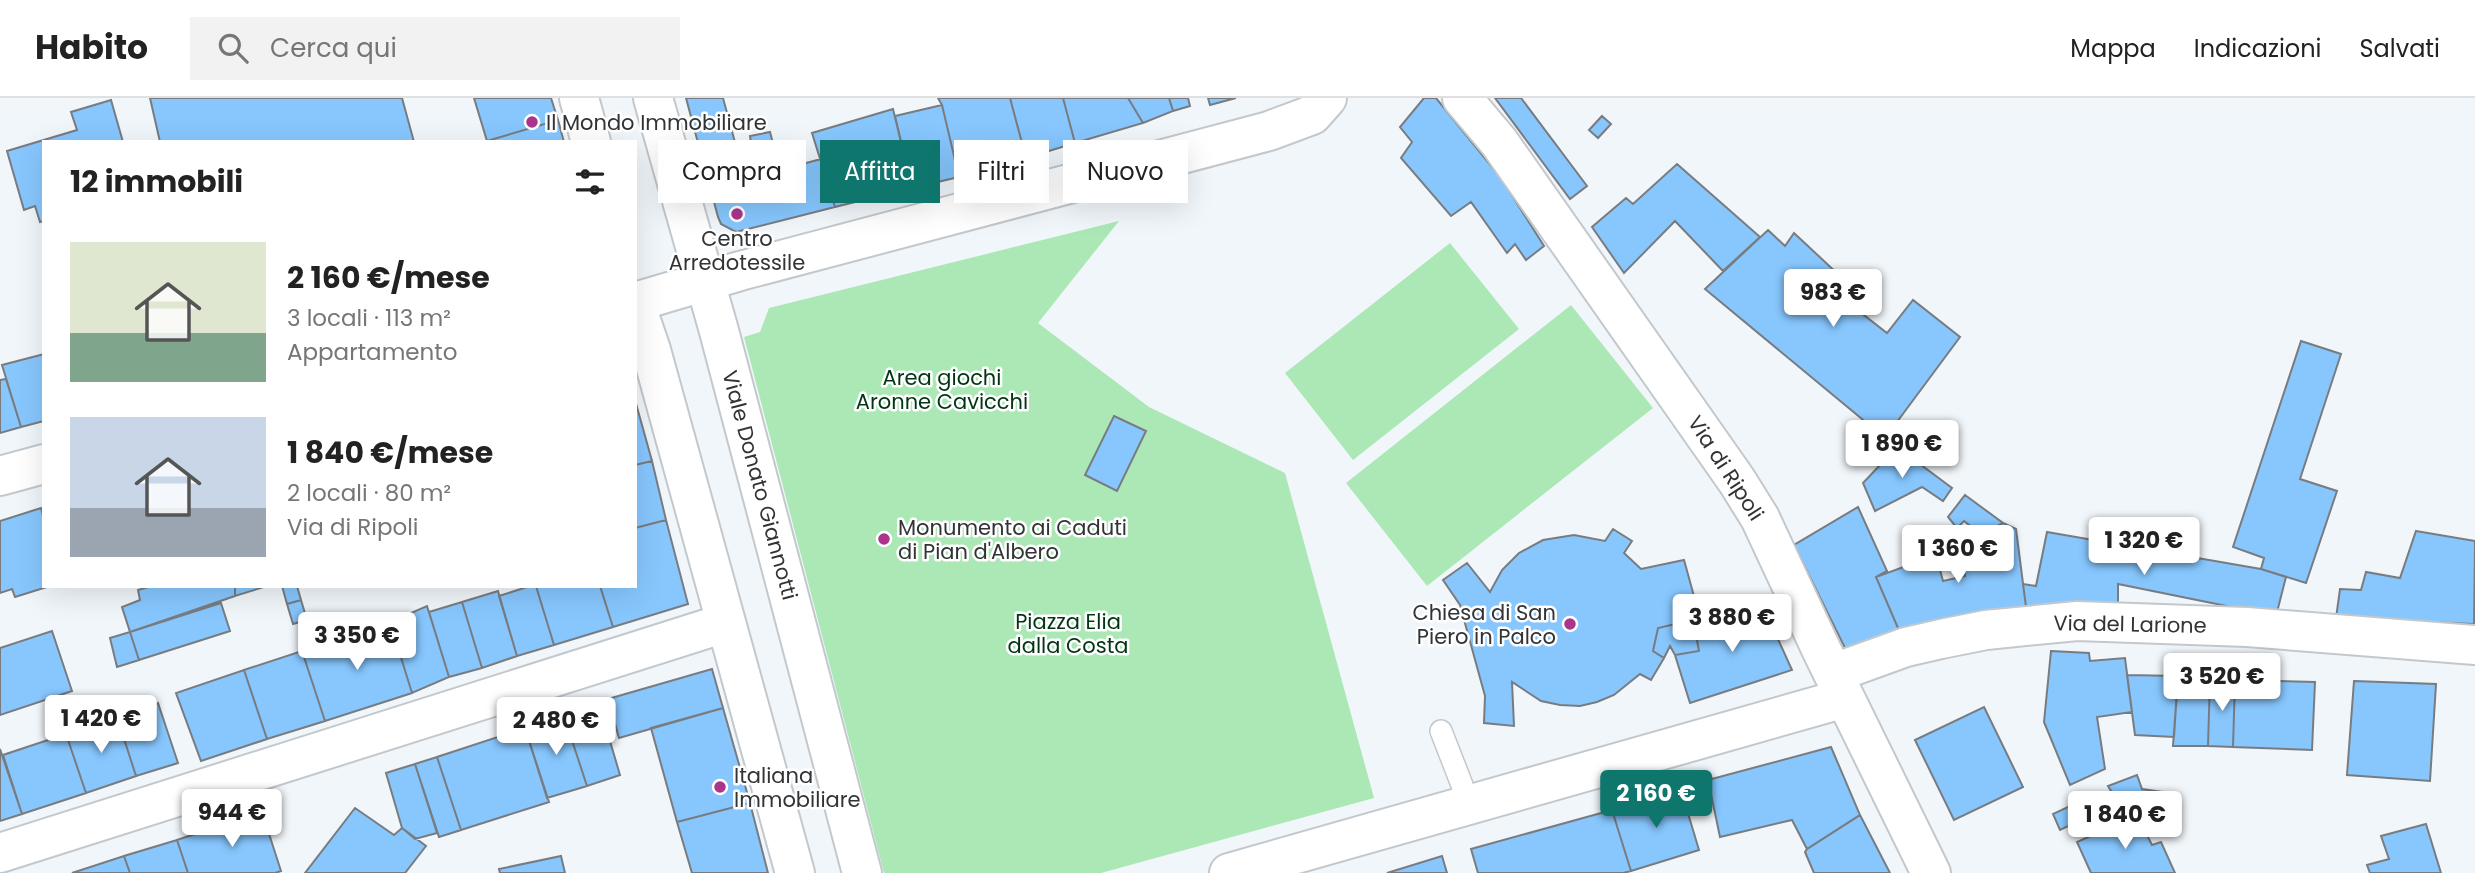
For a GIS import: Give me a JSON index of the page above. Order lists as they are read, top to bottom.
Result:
{
  "streets": {
    "street": ["Via di Ripoli", "Viale Donato Giannotti", "Via del Larione"]
  },
  "crossings": [
    ["Via di Ripoli", "Via del Larione"]
  ],
  "parks": ["Area giochi Aronne Cavicchi", "Piazza Elia dalla Costa"],
  "places": [
    "Il Mondo Immobiliare",
    "Centro Arredotessile",
    "Monumento ai Caduti di Pian d'Albero",
    "Chiesa di San Piero in Palco",
    "Italiana Immobiliare"
  ],
  "page": {
    "header": "Habito",
    "search": "Cerca qui",
    "nav": ["Mappa", "Indicazioni", "Salvati"],
    "chip": [
      "Compra",
      "Affitta",
      "Filtri",
      "Nuovo"
    ],
    "heading": "12 immobili",
    "list": [
      {
        "name": "2 160 €/mese",
        "note": "3 locali · 113 m² · Appartamento"
      },
      {
        "name": "1 840 €/mese",
        "note": "2 locali · 80 m² · Via di Ripoli"
      }
    ],
    "price": [
      "983 €",
      "1 890 €",
      "1 320 €",
      "1 360 €",
      "3 880 €",
      "3 350 €",
      "3 520 €",
      "1 420 €",
      "2 480 €",
      "2 160 €",
      "944 €",
      "1 840 €"
    ]
  }
}
